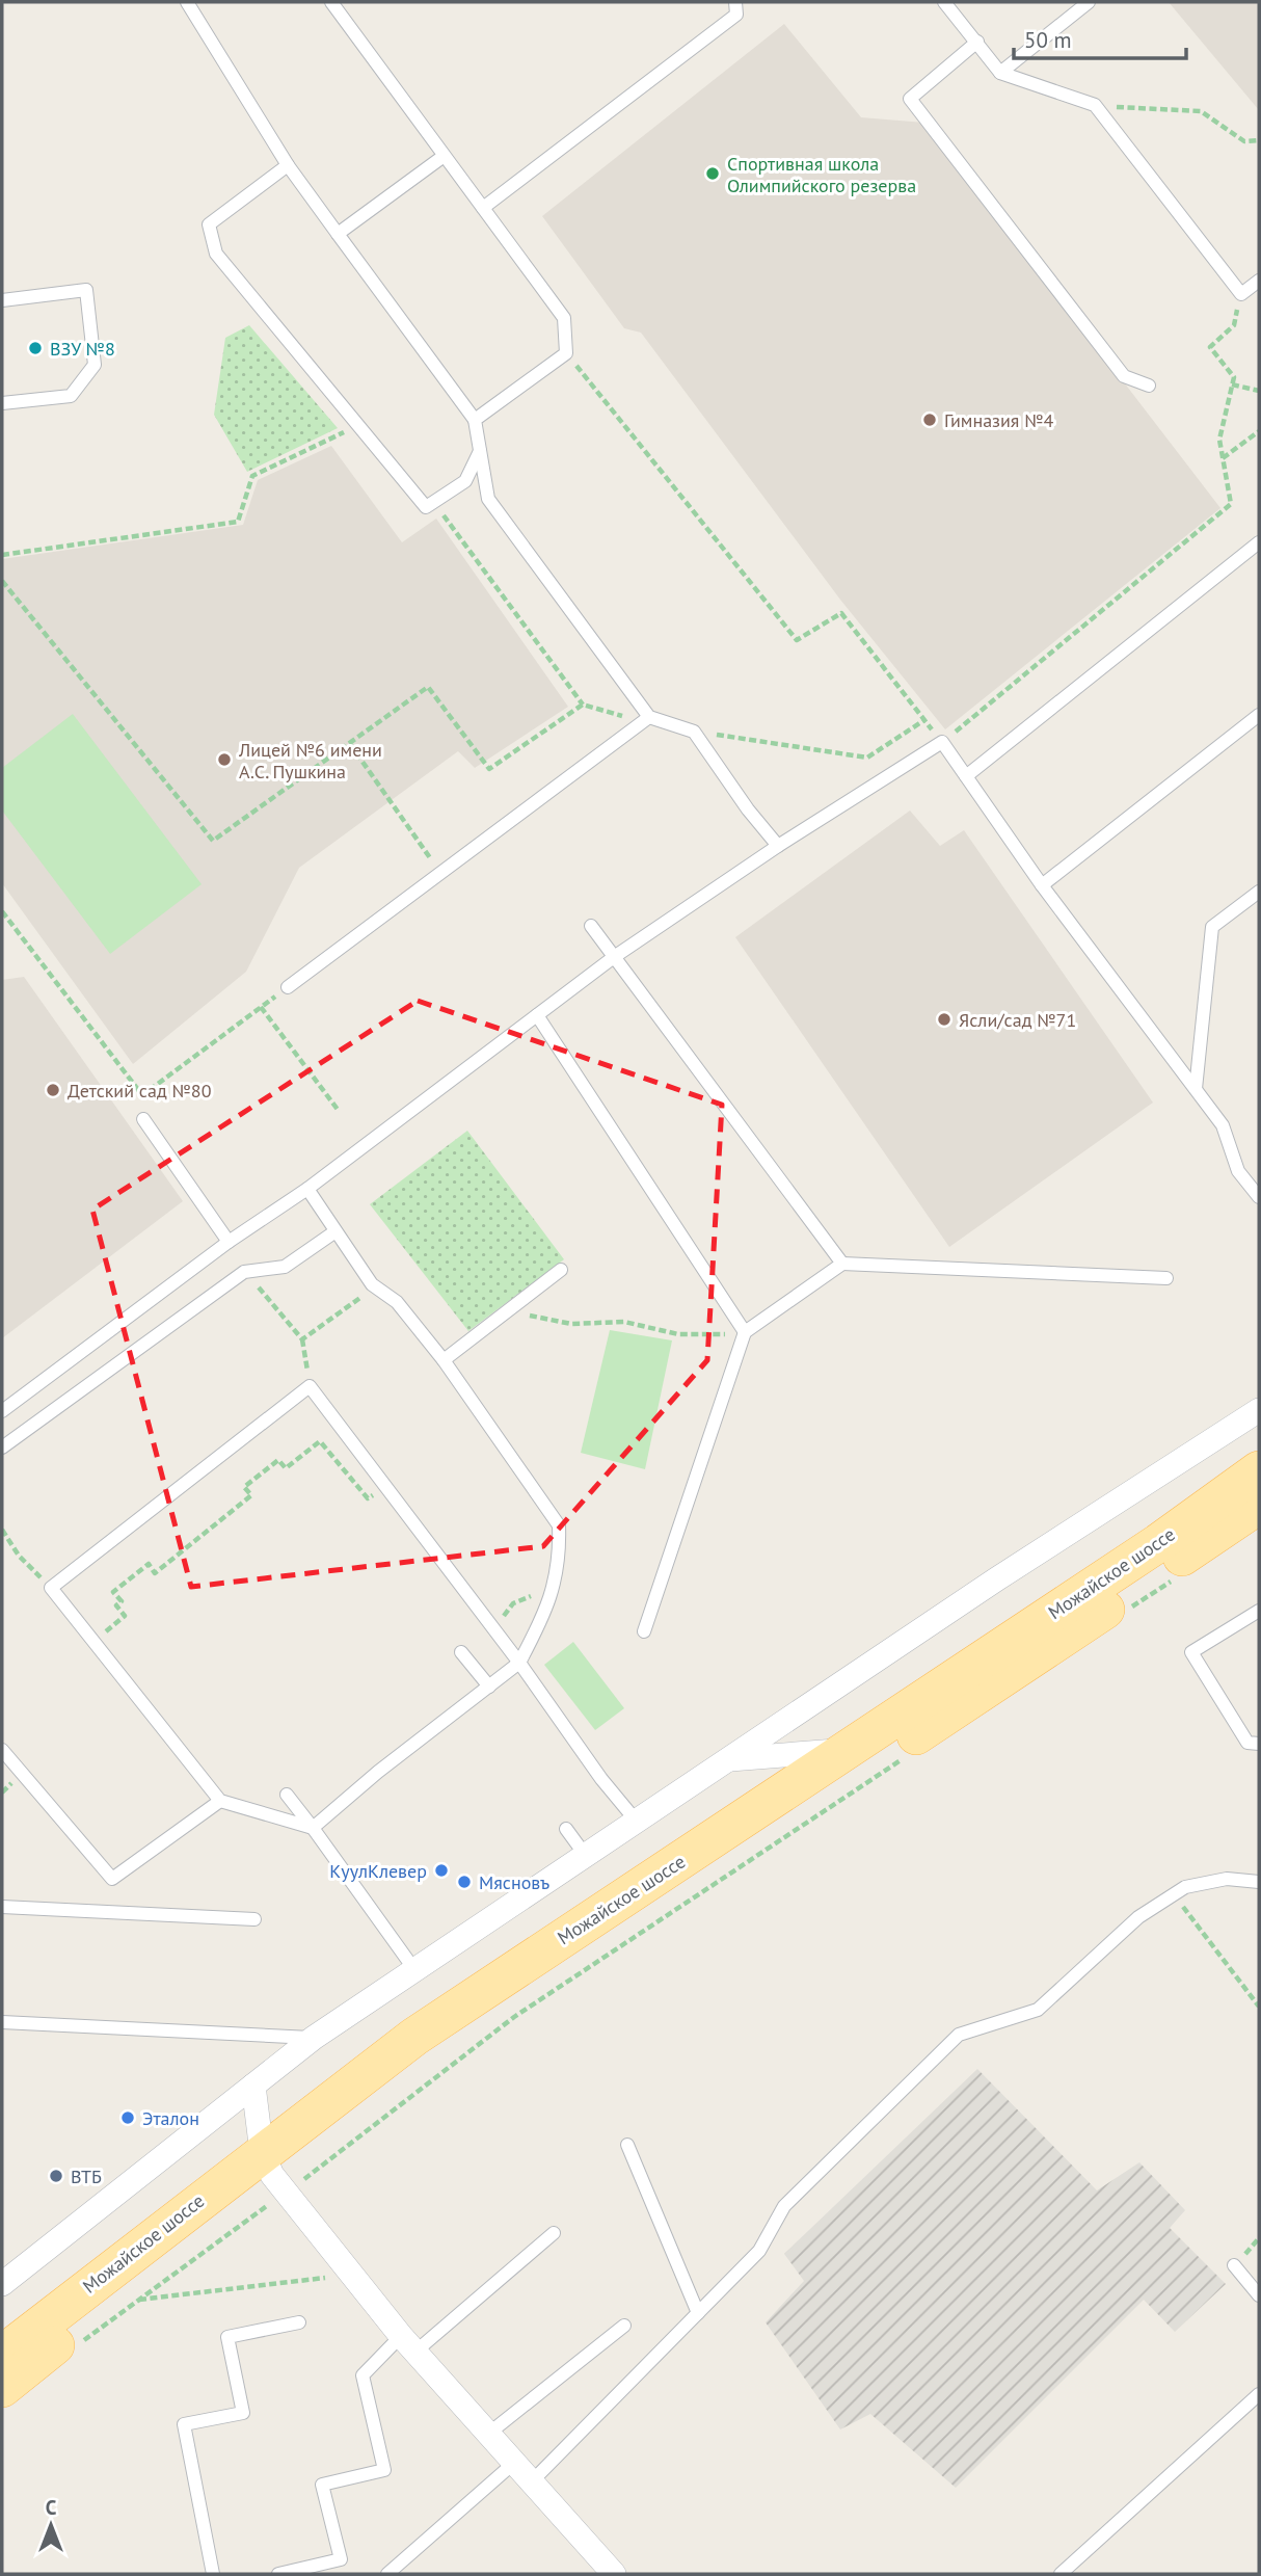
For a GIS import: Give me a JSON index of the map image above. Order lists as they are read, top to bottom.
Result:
{
  "streets": {
    "main road": ["Можайское шоссе"]
  },
  "places": [
    "Спортивная школа Олимпийского резерва",
    "ВЗУ №8",
    "Гимназия №4",
    "Лицей №6 имени А.С. Пушкина",
    "Ясли/сад №71",
    "Детский сад №80",
    "КуулКлевер",
    "Мясновъ",
    "Эталон",
    "ВТБ"
  ],
  "scale_bar": "50 m",
  "north": "top"
}
